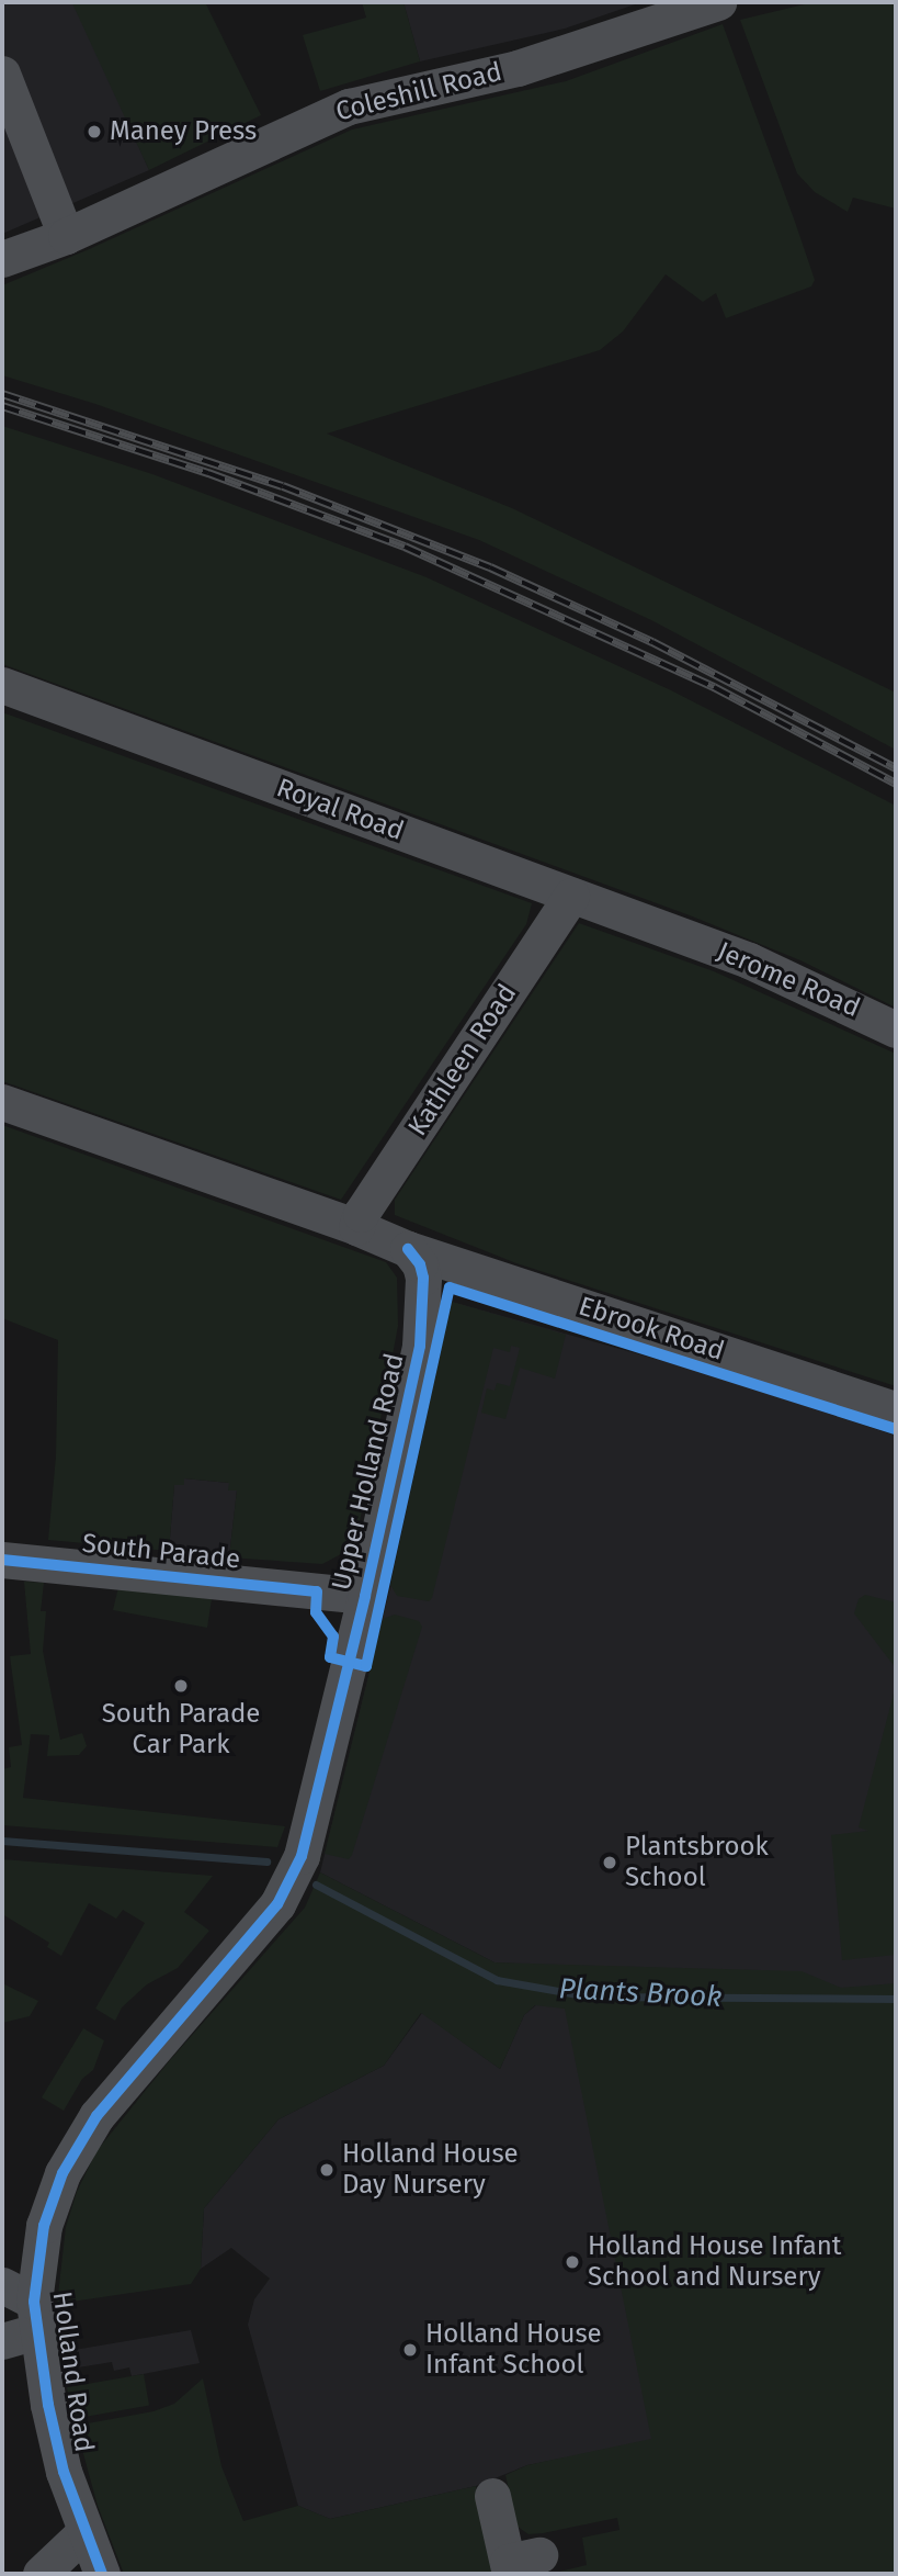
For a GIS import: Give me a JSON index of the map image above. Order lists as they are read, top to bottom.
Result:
{
  "streets": {
    "street": [
      "Coleshill Road",
      "Royal Road",
      "Jerome Road",
      "Kathleen Road",
      "Ebrook Road",
      "Upper Holland Road",
      "South Parade",
      "Holland Road"
    ]
  },
  "crossings": [
    ["Royal Road", "Jerome Road"],
    ["Royal Road", "Kathleen Road"],
    ["Ebrook Road", "Upper Holland Road"],
    ["Upper Holland Road", "South Parade"],
    ["Upper Holland Road", "Holland Road"]
  ],
  "water": ["Plants Brook"],
  "places": [
    "Maney Press",
    "South Parade Car Park",
    "Plantsbrook School",
    "Holland House Day Nursery",
    "Holland House Infant School and Nursery",
    "Holland House Infant School"
  ]
}
